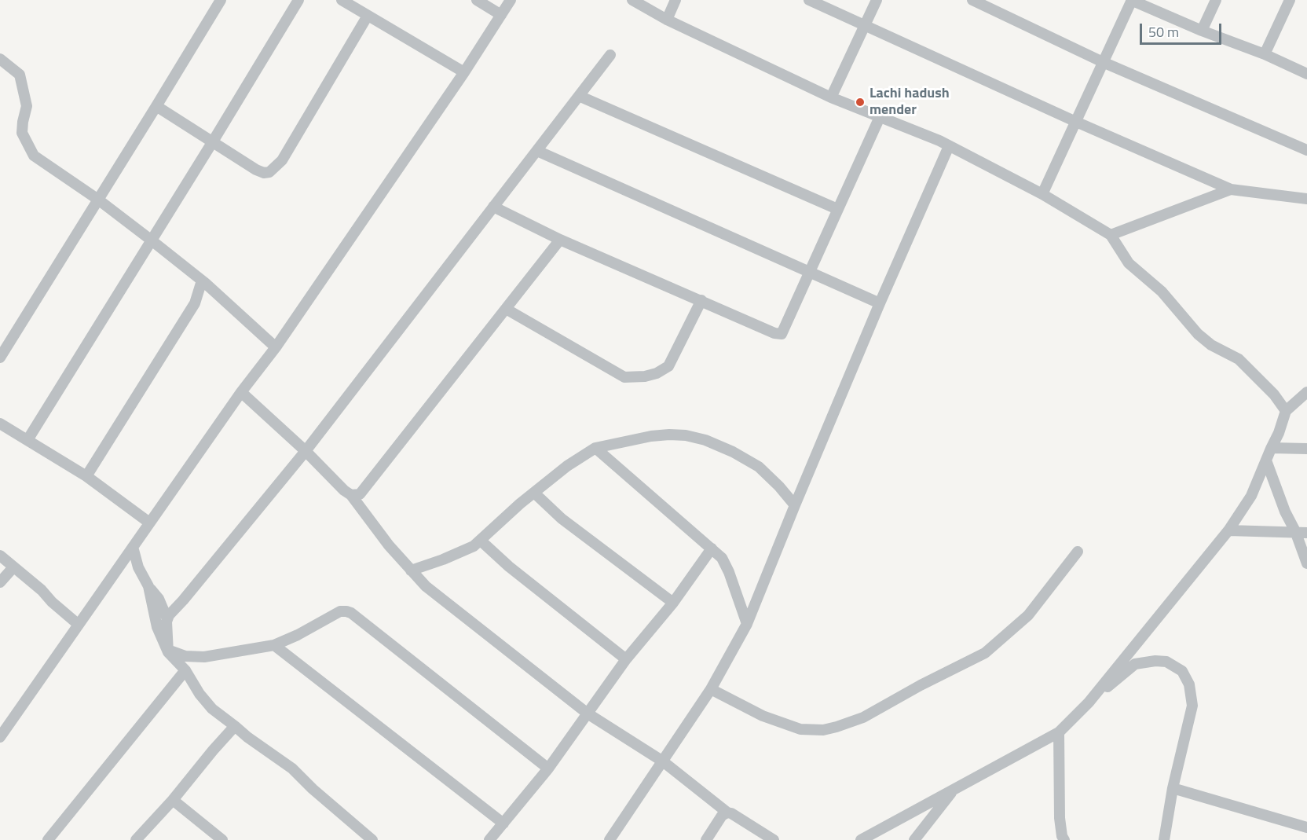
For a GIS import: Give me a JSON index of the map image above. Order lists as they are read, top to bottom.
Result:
{
  "places": ["Lachi hadush mender"],
  "scale_bar": "50 m"
}
